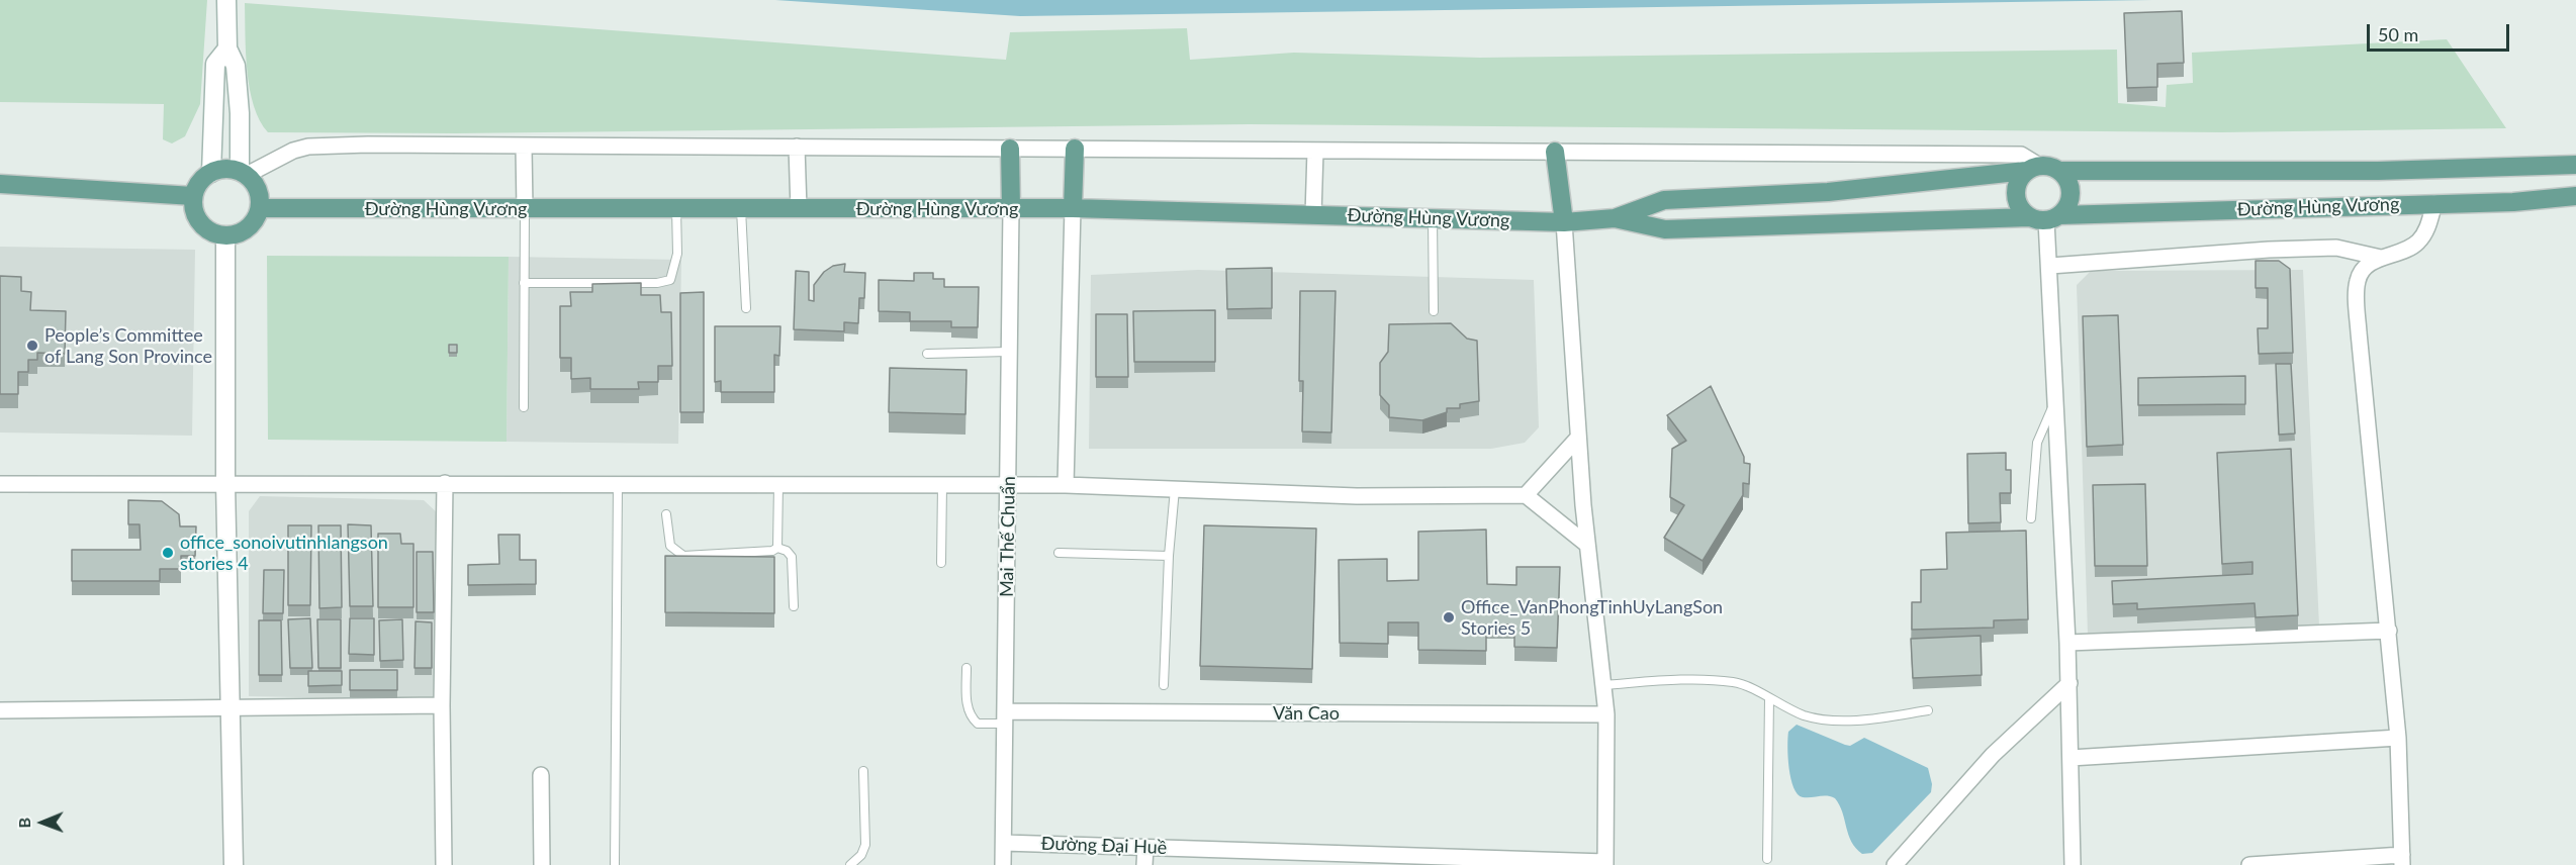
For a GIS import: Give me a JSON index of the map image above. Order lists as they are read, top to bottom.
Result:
{
  "streets": {
    "main road": ["Đường Hùng Vương"],
    "street": ["Mai Thế Chuẩn", "Văn Cao", "Đường Đại Huề"]
  },
  "crossings": [
    ["Đường Hùng Vương", "Mai Thế Chuẩn"],
    ["Mai Thế Chuẩn", "Văn Cao"],
    ["Mai Thế Chuẩn", "Đường Đại Huề"]
  ],
  "places": ["People’s Committee of Lang Son Province", "office_sonoivutinhlangson stories 4", "Office_VanPhongTinhUyLangSon Stories 5"],
  "scale_bar": "50 m",
  "north": "left"
}
